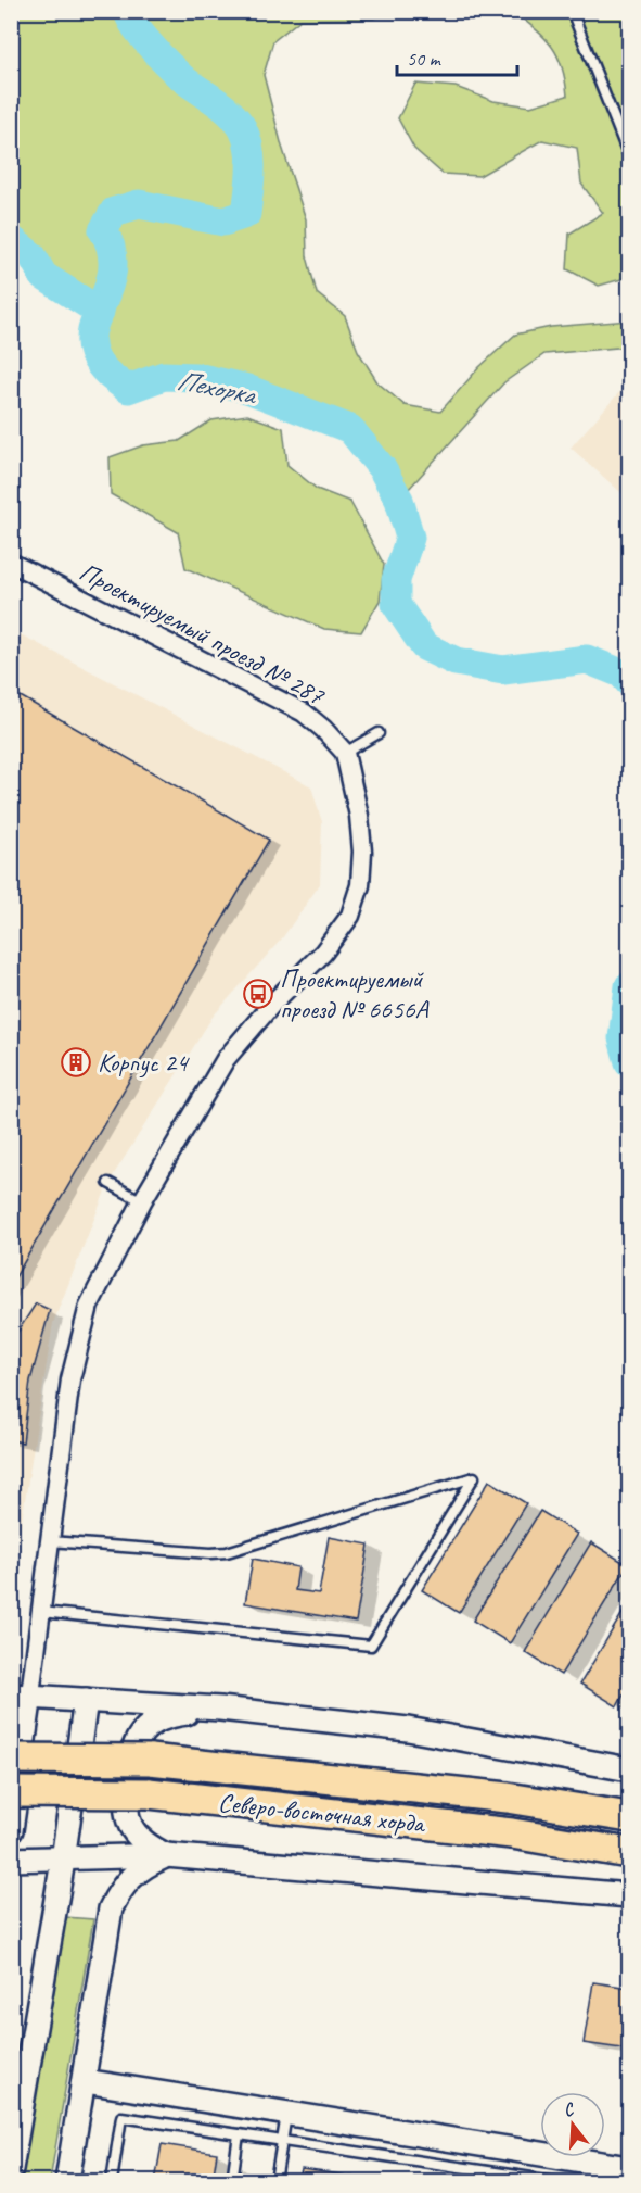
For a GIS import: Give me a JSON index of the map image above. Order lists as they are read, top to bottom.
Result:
{
  "streets": {
    "highway": ["Северо-восточная хорда"],
    "street": ["Проектируемый проезд № 287"]
  },
  "water": ["Пехорка"],
  "places": {
    "bus stop": ["Проектируемый проезд № 6656А"],
    "building": ["Корпус 24"]
  },
  "scale_bar": "50 m",
  "north": "top"
}
